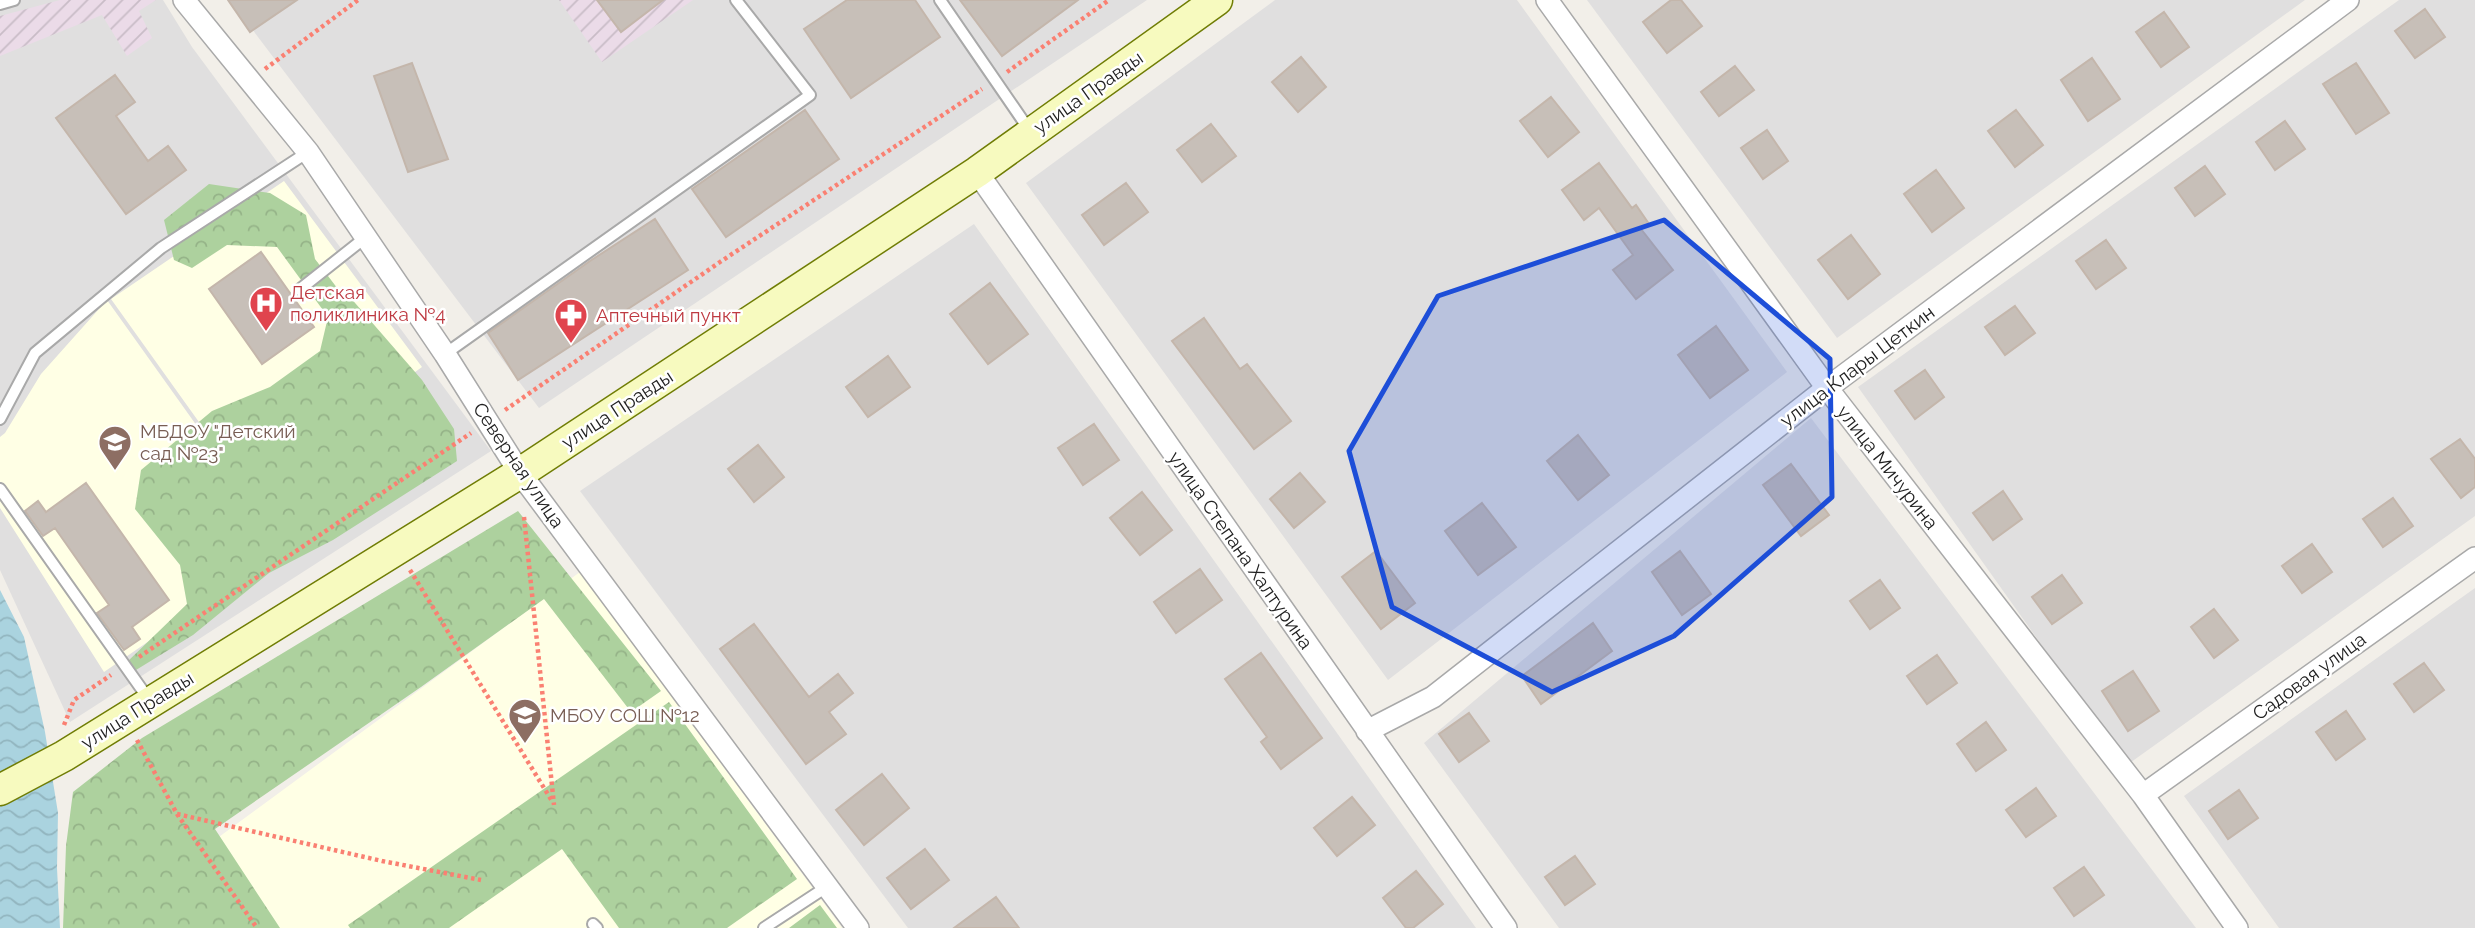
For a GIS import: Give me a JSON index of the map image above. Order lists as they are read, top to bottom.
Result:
{
  "streets": {
    "street": [
      "улица Правды",
      "улица Клары Цеткин",
      "Северная улица",
      "улица Мичурина",
      "улица Степана Халтурина",
      "Садовая улица"
    ]
  },
  "crossings": [
    ["улица Правды", "Северная улица"],
    ["улица Правды", "улица Степана Халтурина"],
    ["улица Клары Цеткин", "улица Мичурина"],
    ["улица Клары Цеткин", "улица Степана Халтурина"],
    ["улица Мичурина", "Садовая улица"]
  ],
  "places": {
    "hospital": ["Детская поликлиника №4"],
    "pharmacy": ["Аптечный пункт"],
    "school or university": ["МБДОУ \"Детский сад №23\"", "МБОУ СОШ №12"]
  }
}
